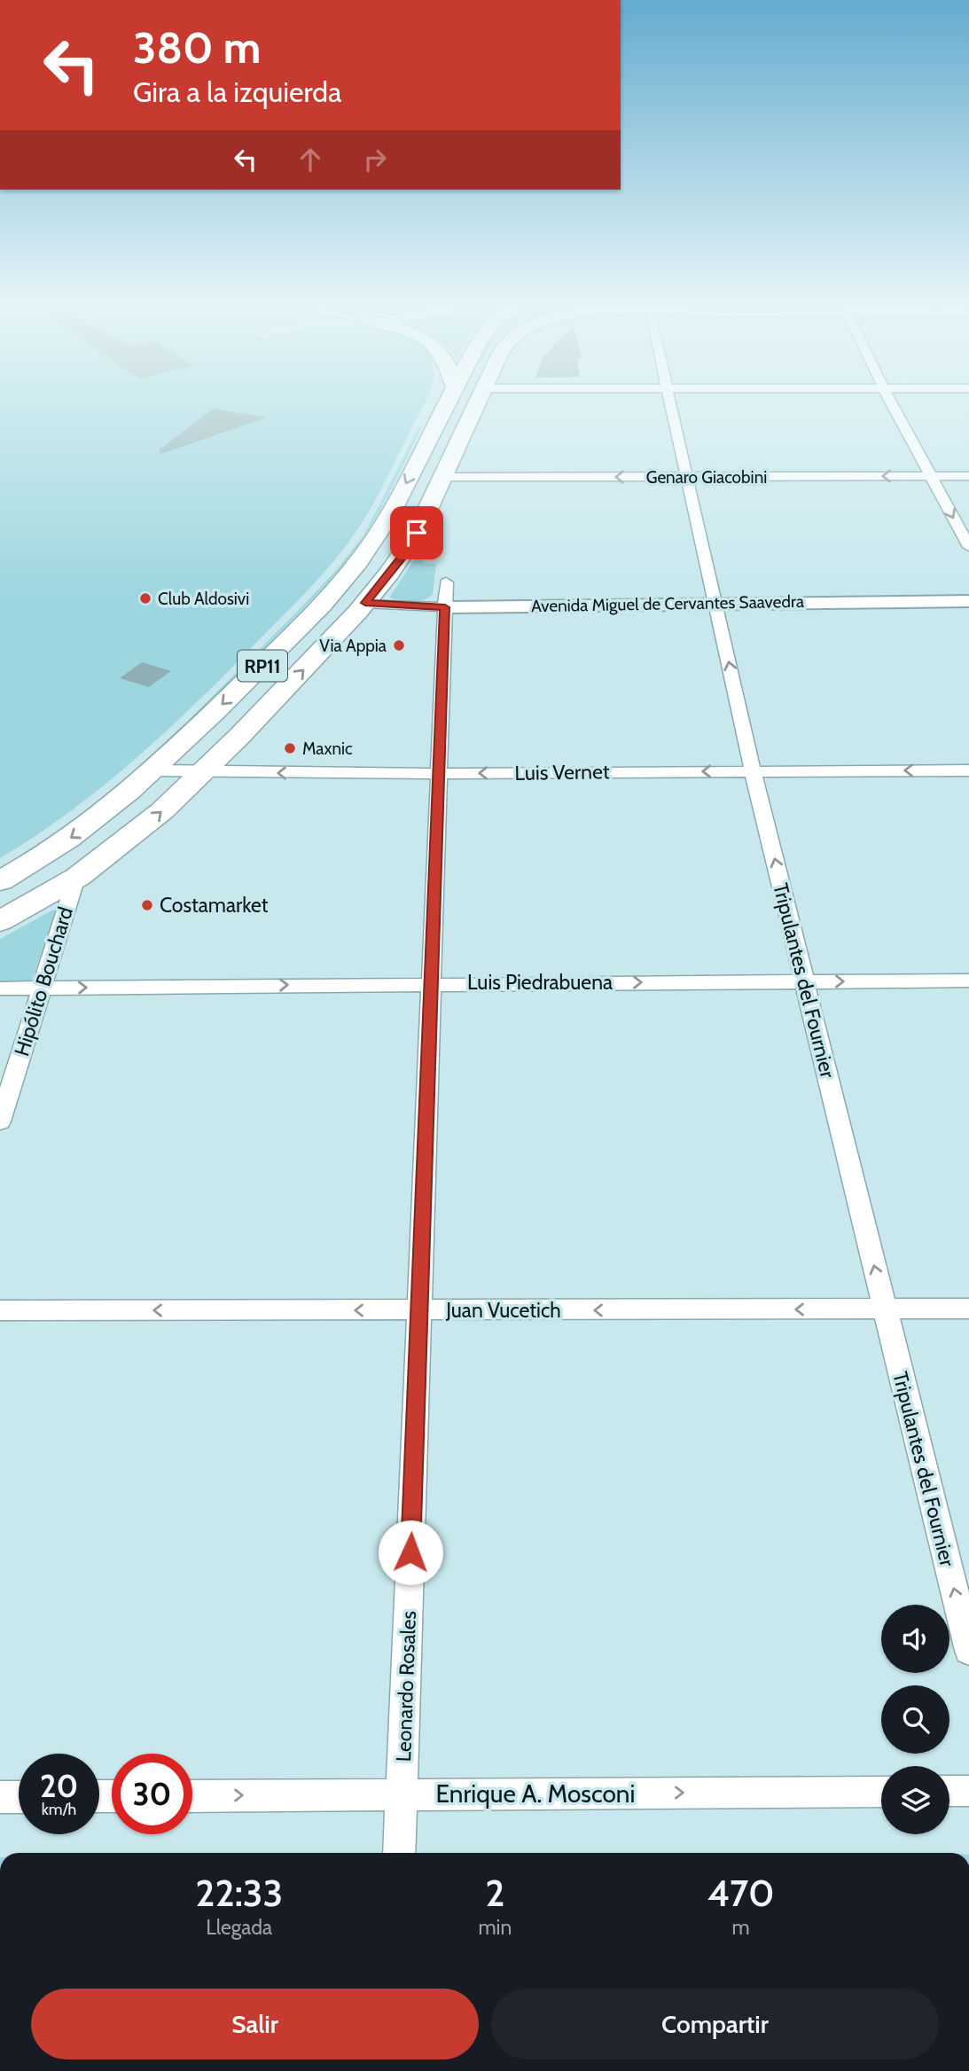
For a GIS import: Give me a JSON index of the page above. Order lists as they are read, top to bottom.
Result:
{
  "streets": {
    "main road": ["RP11"],
    "street": [
      "Genaro Giacobini",
      "Avenida Miguel de Cervantes Saavedra",
      "Luis Vernet",
      "Tripulantes del Fournier",
      "Hipólito Bouchard",
      "Luis Piedrabuena",
      "Juan Vucetich",
      "Leonardo Rosales",
      "Enrique A. Mosconi"
    ]
  },
  "crossings": [
    ["Genaro Giacobini", "RP11"],
    ["Genaro Giacobini", "Tripulantes del Fournier"],
    ["Avenida Miguel de Cervantes Saavedra", "RP11"],
    ["Avenida Miguel de Cervantes Saavedra", "Tripulantes del Fournier"],
    ["Avenida Miguel de Cervantes Saavedra", "Leonardo Rosales"],
    ["RP11", "Luis Vernet"],
    ["RP11", "Hipólito Bouchard"],
    ["Luis Vernet", "Tripulantes del Fournier"],
    ["Luis Vernet", "Leonardo Rosales"],
    ["Tripulantes del Fournier", "Luis Piedrabuena"],
    ["Tripulantes del Fournier", "Juan Vucetich"],
    ["Hipólito Bouchard", "Luis Piedrabuena"],
    ["Luis Piedrabuena", "Leonardo Rosales"],
    ["Juan Vucetich", "Leonardo Rosales"],
    ["Leonardo Rosales", "Enrique A. Mosconi"]
  ],
  "one_way": [
    "Genaro Giacobini",
    "Luis Vernet",
    "Tripulantes del Fournier",
    "Luis Piedrabuena",
    "Juan Vucetich",
    "Enrique A. Mosconi"
  ],
  "places": [
    "Club Aldosivi",
    "Via Appia",
    "Maxnic",
    "Costamarket"
  ],
  "page": {
    "turn": ["380 m", "Gira a la izquierda"],
    "speed": "20 km/h",
    "limit": "30",
    "eta": [
      "22:33",
      "Llegada",
      "2",
      "min",
      "470",
      "m"
    ],
    "buttons": ["Salir", "Compartir"]
  }
}
